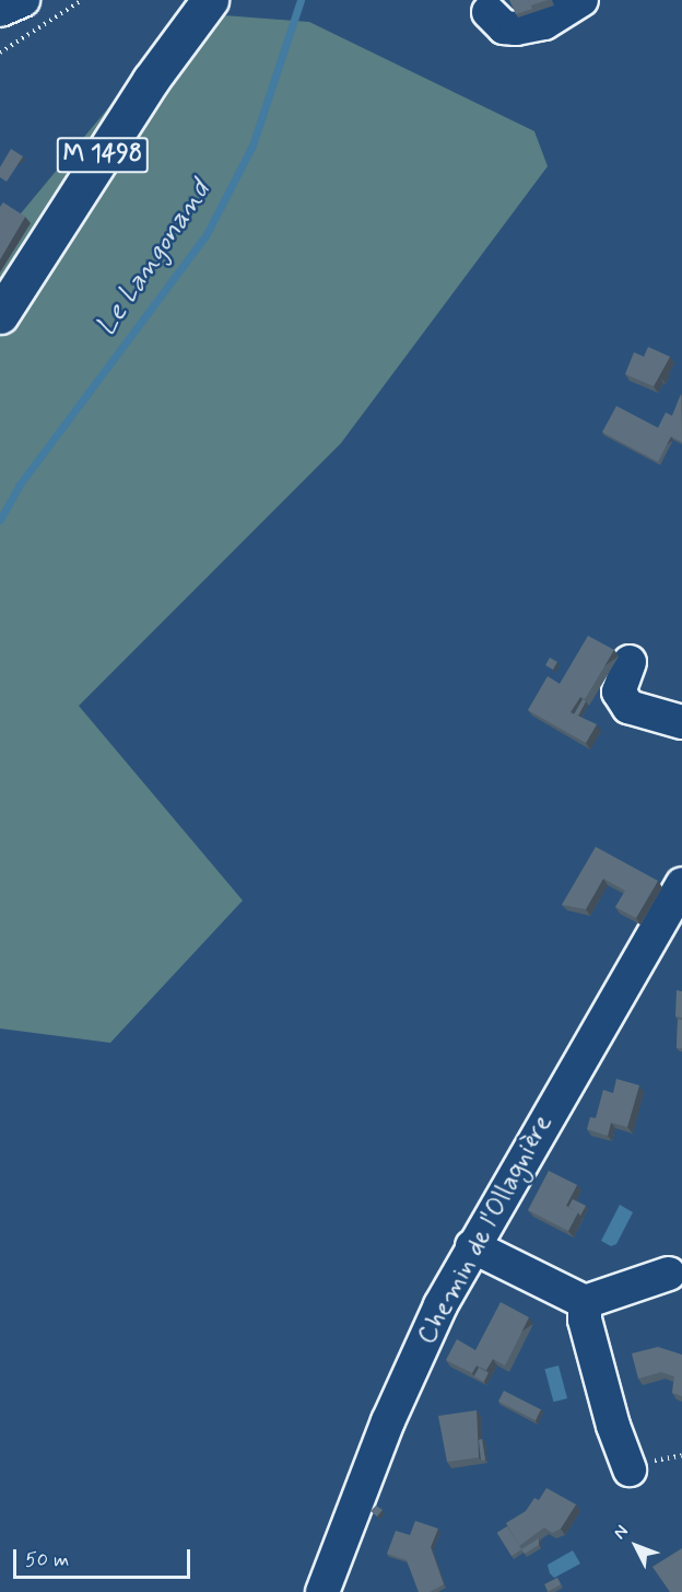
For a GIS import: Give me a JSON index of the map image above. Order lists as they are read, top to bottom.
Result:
{
  "streets": {
    "main road": ["M 1498"],
    "street": ["Chemin de l'Ollagnière"]
  },
  "water": ["Le Langonand"],
  "scale_bar": "50 m",
  "north": "top left"
}
